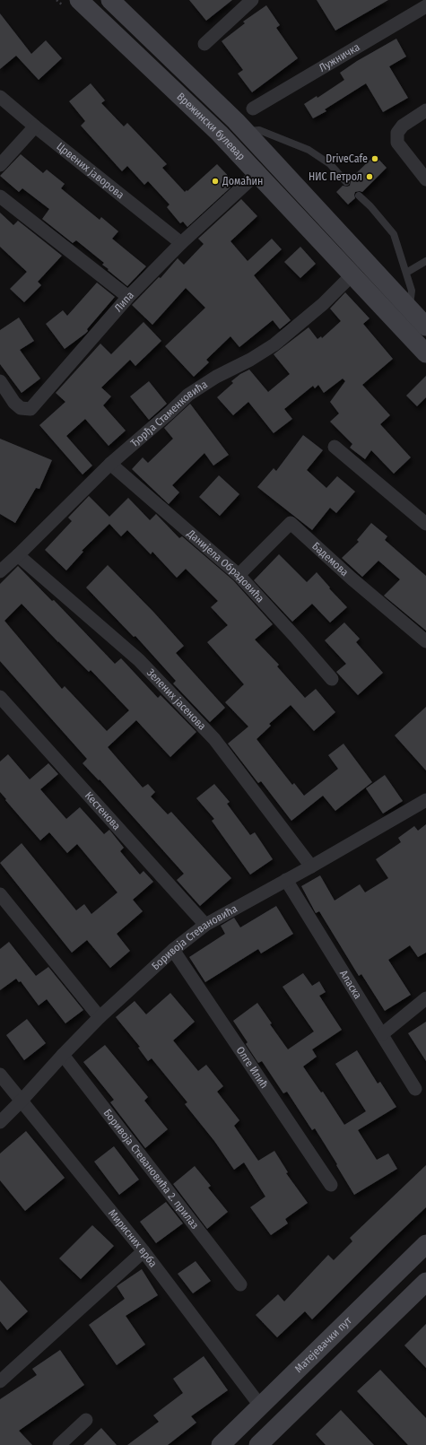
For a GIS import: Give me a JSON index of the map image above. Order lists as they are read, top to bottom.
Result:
{
  "streets": {
    "main road": ["Врежински булевар", "Матејевачки пут"],
    "street": [
      "Лужничка",
      "Црвених јаворова",
      "Липа",
      "Ђорђа Стаменковића",
      "Бадемова",
      "Данијела Обрадовића",
      "Зелених јасенова",
      "Кестенова",
      "Боривоја Стевановића",
      "Аласка",
      "Олге Илић",
      "Боривоја Стевановића 2. прилаз",
      "Мирисних врба"
    ]
  },
  "crossings": [
    ["Врежински булевар", "Липа"],
    ["Врежински булевар", "Ђорђа Стаменковића"],
    ["Црвених јаворова", "Липа"],
    ["Ђорђа Стаменковића", "Данијела Обрадовића"],
    ["Ђорђа Стаменковића", "Зелених јасенова"],
    ["Бадемова", "Данијела Обрадовића"],
    ["Зелених јасенова", "Боривоја Стевановића"],
    ["Кестенова", "Боривоја Стевановића"],
    ["Боривоја Стевановића", "Аласка"],
    ["Боривоја Стевановића", "Олге Илић"],
    ["Боривоја Стевановића", "Боривоја Стевановића 2. прилаз"],
    ["Боривоја Стевановића", "Мирисних врба"],
    ["Мирисних врба", "Матејевачки пут"]
  ],
  "places": ["DriveCafe", "НИС Петрол", "Домаћин"]
}
